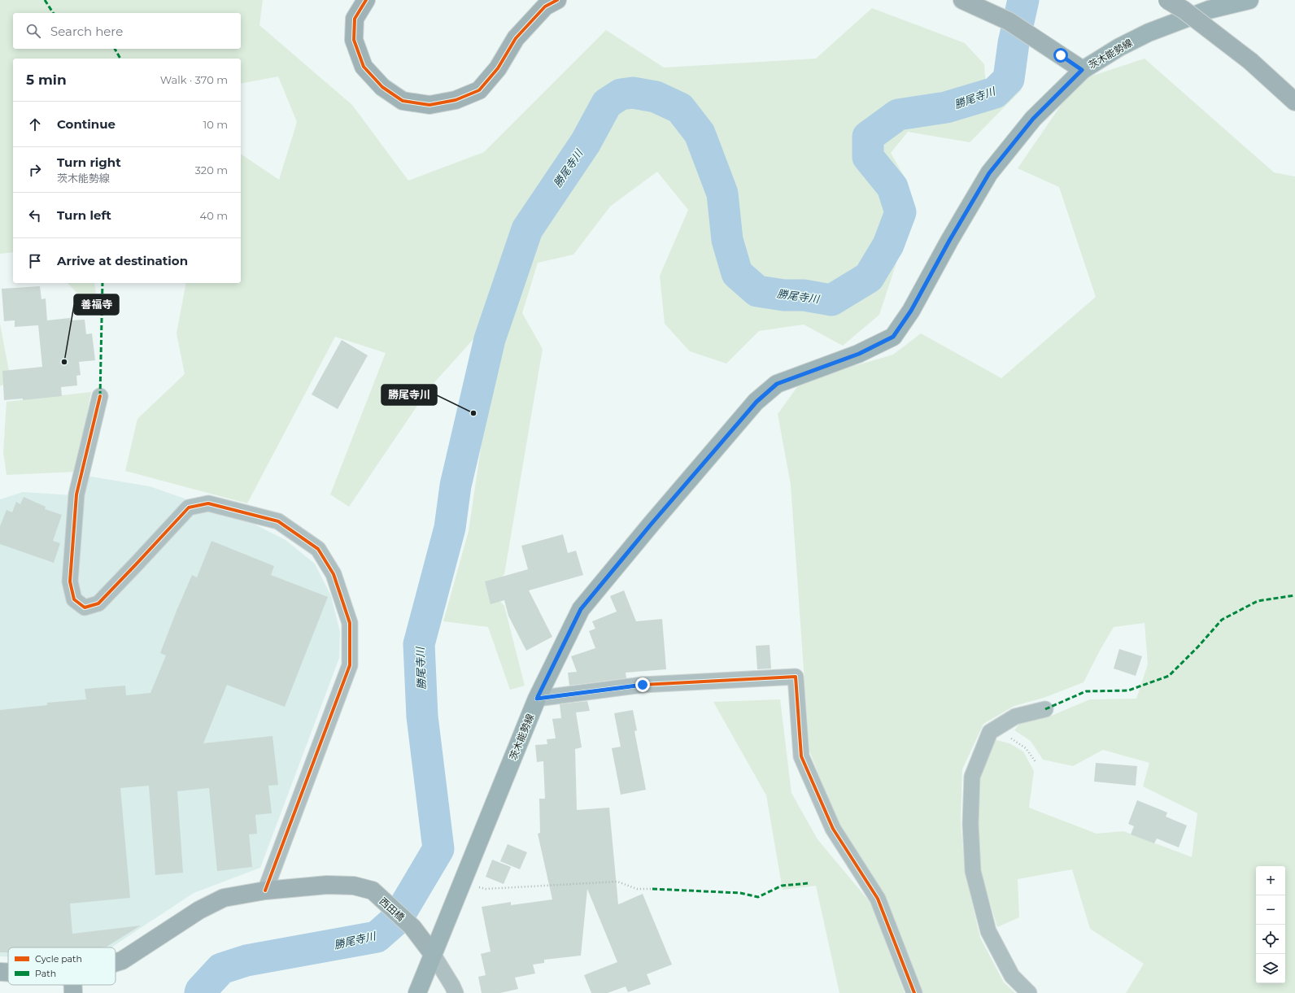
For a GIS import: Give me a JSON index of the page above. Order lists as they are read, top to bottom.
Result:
{
  "streets": {
    "main road": ["茨木能勢線"],
    "street": ["西田橋"]
  },
  "crossings": [
    ["茨木能勢線", "西田橋"]
  ],
  "water": ["勝尾寺川"],
  "places": ["善福寺", "勝尾寺川"],
  "legend": ["Cycle path", "Path"],
  "page": {
    "search": "Search here",
    "heading": ["5 min", "Walk · 370 m"],
    "list": [
      ["Continue", "10 m"],
      ["Turn right", "茨木能勢線", "320 m"],
      ["Turn left", "40 m"],
      "Arrive at destination"
    ],
    "map_buttons": ["+", "−"]
  }
}
